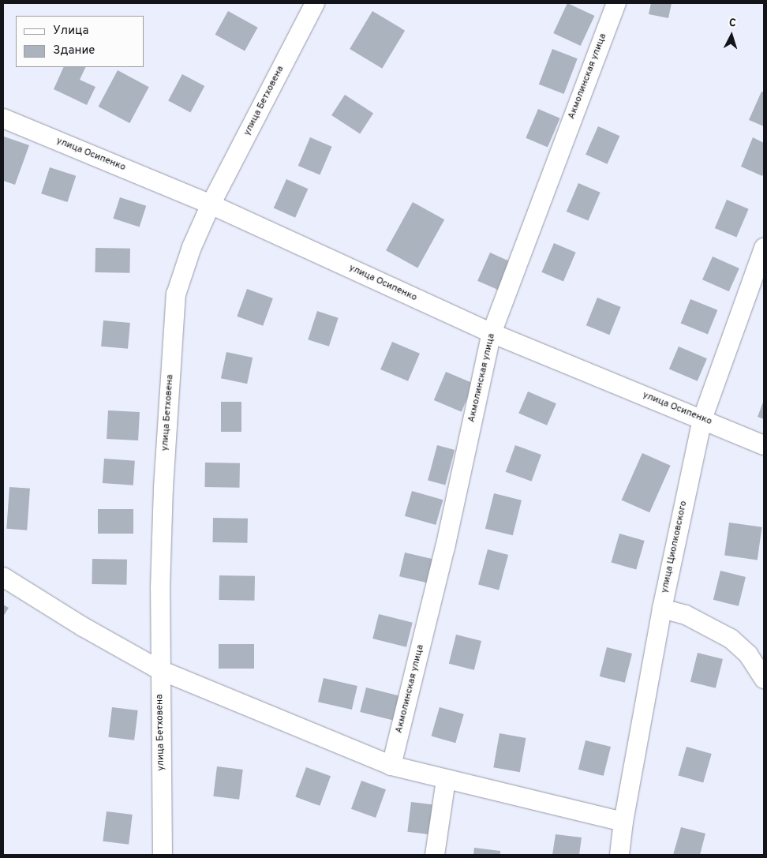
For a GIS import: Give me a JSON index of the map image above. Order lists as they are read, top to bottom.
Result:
{
  "streets": {
    "street": [
      "Акмолинская улица",
      "улица Бетховена",
      "улица Осипенко",
      "улица Циолковского"
    ]
  },
  "crossings": [
    ["Акмолинская улица", "улица Осипенко"],
    ["улица Бетховена", "улица Осипенко"],
    ["улица Осипенко", "улица Циолковского"]
  ],
  "legend": ["Улица", "Здание"],
  "north": "top"
}
